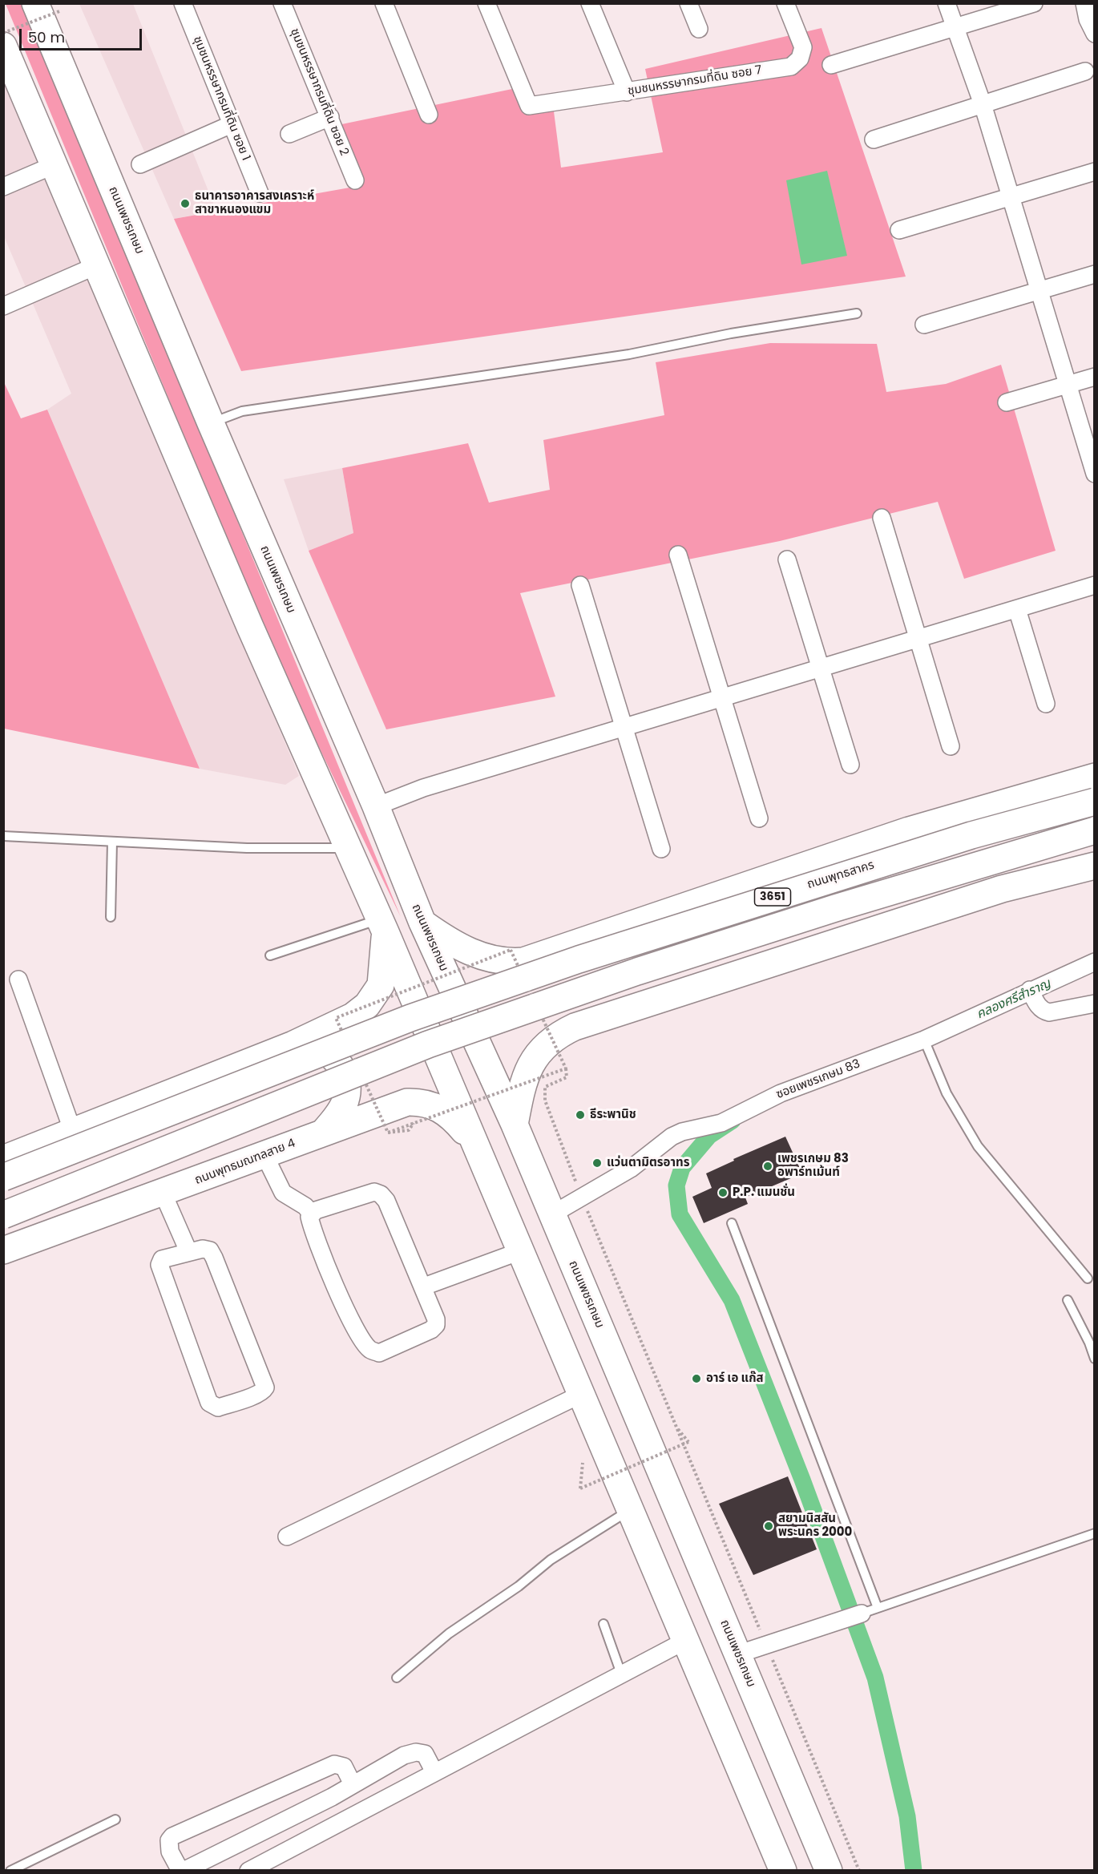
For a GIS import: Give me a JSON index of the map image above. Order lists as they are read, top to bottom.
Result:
{
  "streets": {
    "main road": [
      "ถนนเพชรเกษม",
      "ถนนพุทธสาคร",
      "3651",
      "ถนนพุทธมณฑลสาย 4"
    ],
    "street": [
      "ชุมชนหรรษากรมที่ดิน ซอย 7",
      "ชุมชนหรรษากรมที่ดิน ซอย 2",
      "ชุมชนหรรษากรมที่ดิน ซอย 1",
      "ซอยเพชรเกษม 83"
    ]
  },
  "crossings": [
    ["ถนนเพชรเกษม", "ซอยเพชรเกษม 83"]
  ],
  "water": ["คลองศรีสำราญ"],
  "places": [
    "ธนาคารอาคารสงเคราะห์ สาขาหนองแขม",
    "ธีระพานิช",
    "แว่นตามิตรอาทร",
    "เพชรเกษม 83 อพาร์ทเม้นท์",
    "P.P. แมนชั่น",
    "อาร์ เอ แก๊ส",
    "สยามนิสสัน พระนคร 2000"
  ],
  "scale_bar": "50 m"
}
